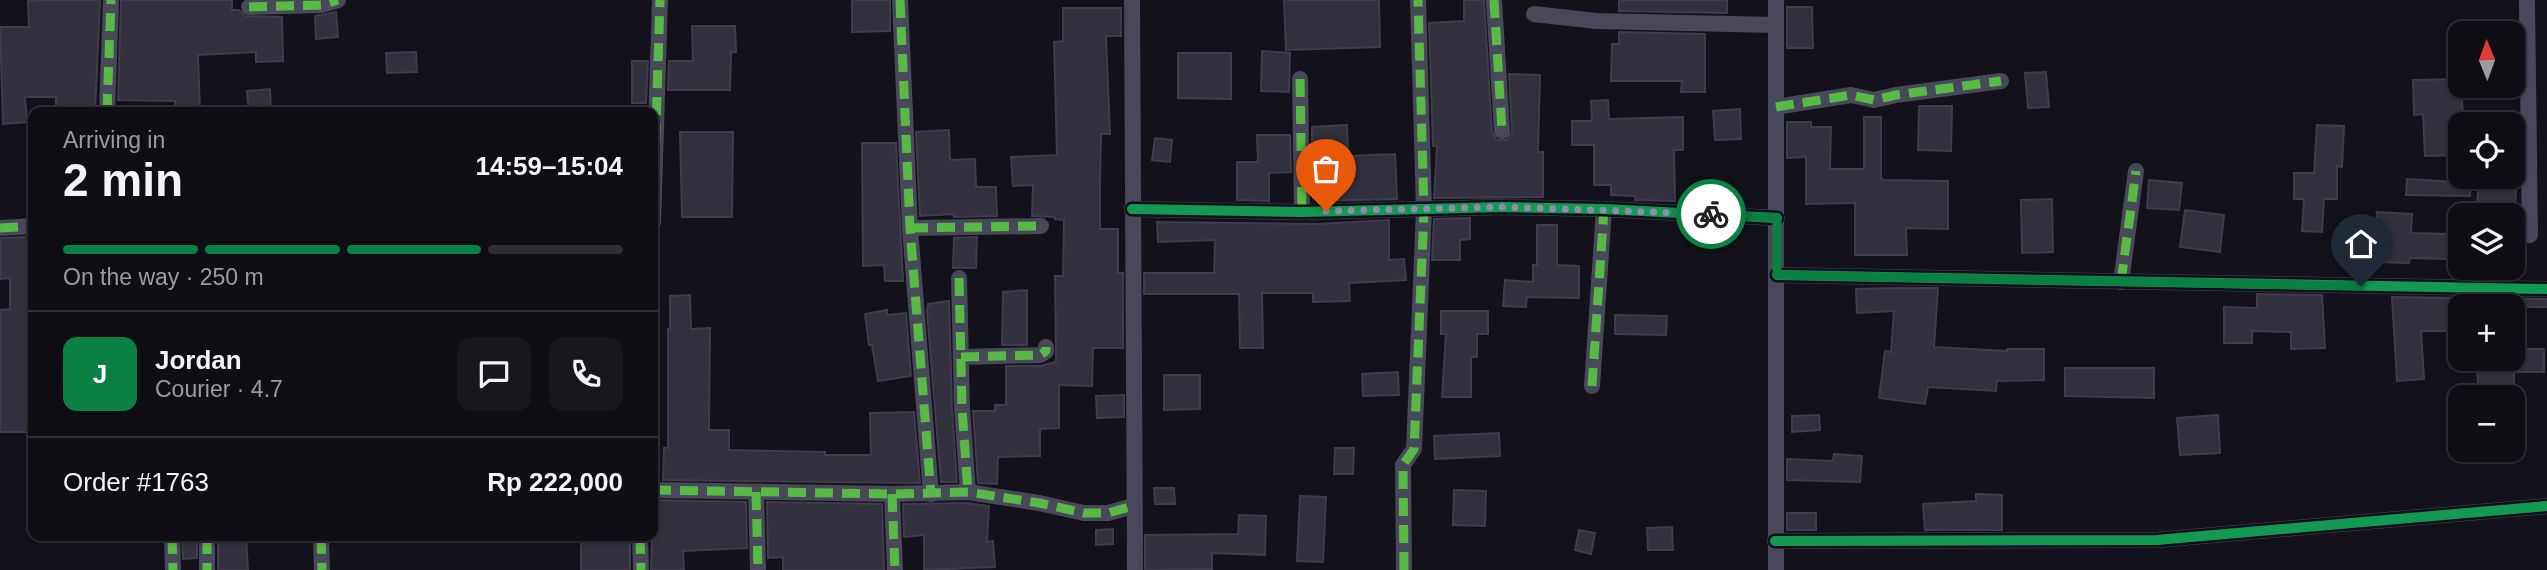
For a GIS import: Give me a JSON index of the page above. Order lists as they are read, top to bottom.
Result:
{
  "north": "top",
  "page": {
    "map_buttons": ["+", "−"],
    "heading": ["2 min", "Arriving in", "14:59–15:04"],
    "panel": [
      "Jordan",
      "Courier · 4.7",
      "Order #1763",
      "Rp 222,000"
    ],
    "bar": "On the way · 250 m",
    "round": "J"
  }
}
